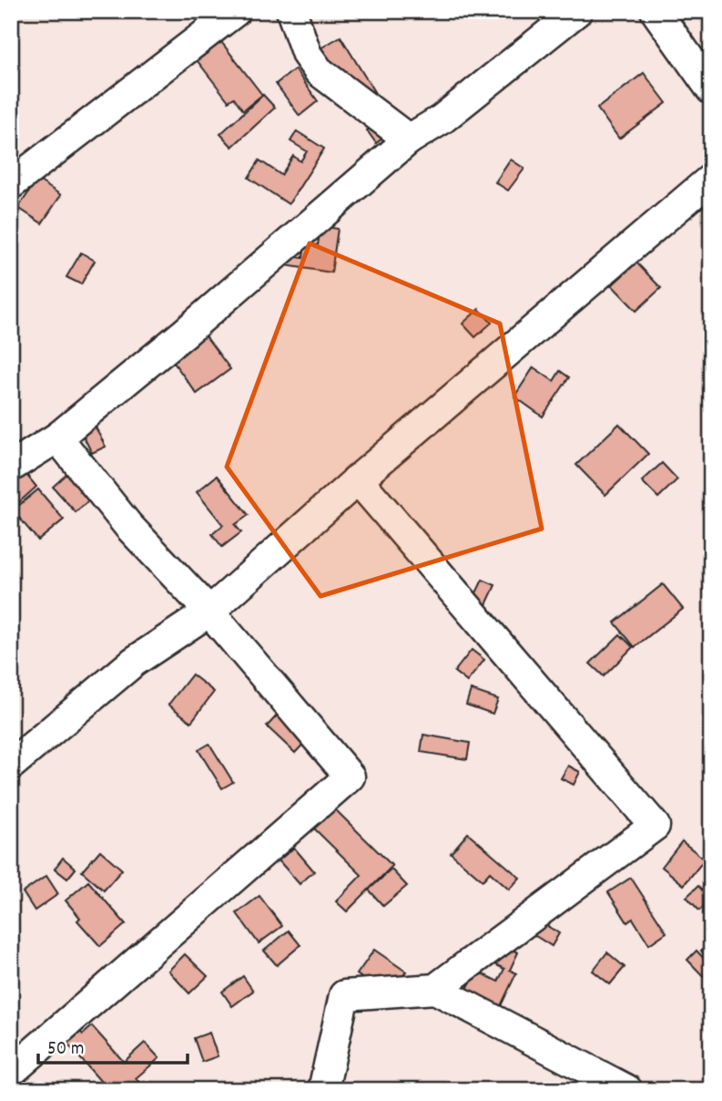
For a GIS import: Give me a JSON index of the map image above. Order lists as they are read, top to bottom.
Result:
{
  "scale_bar": "50 m"
}
